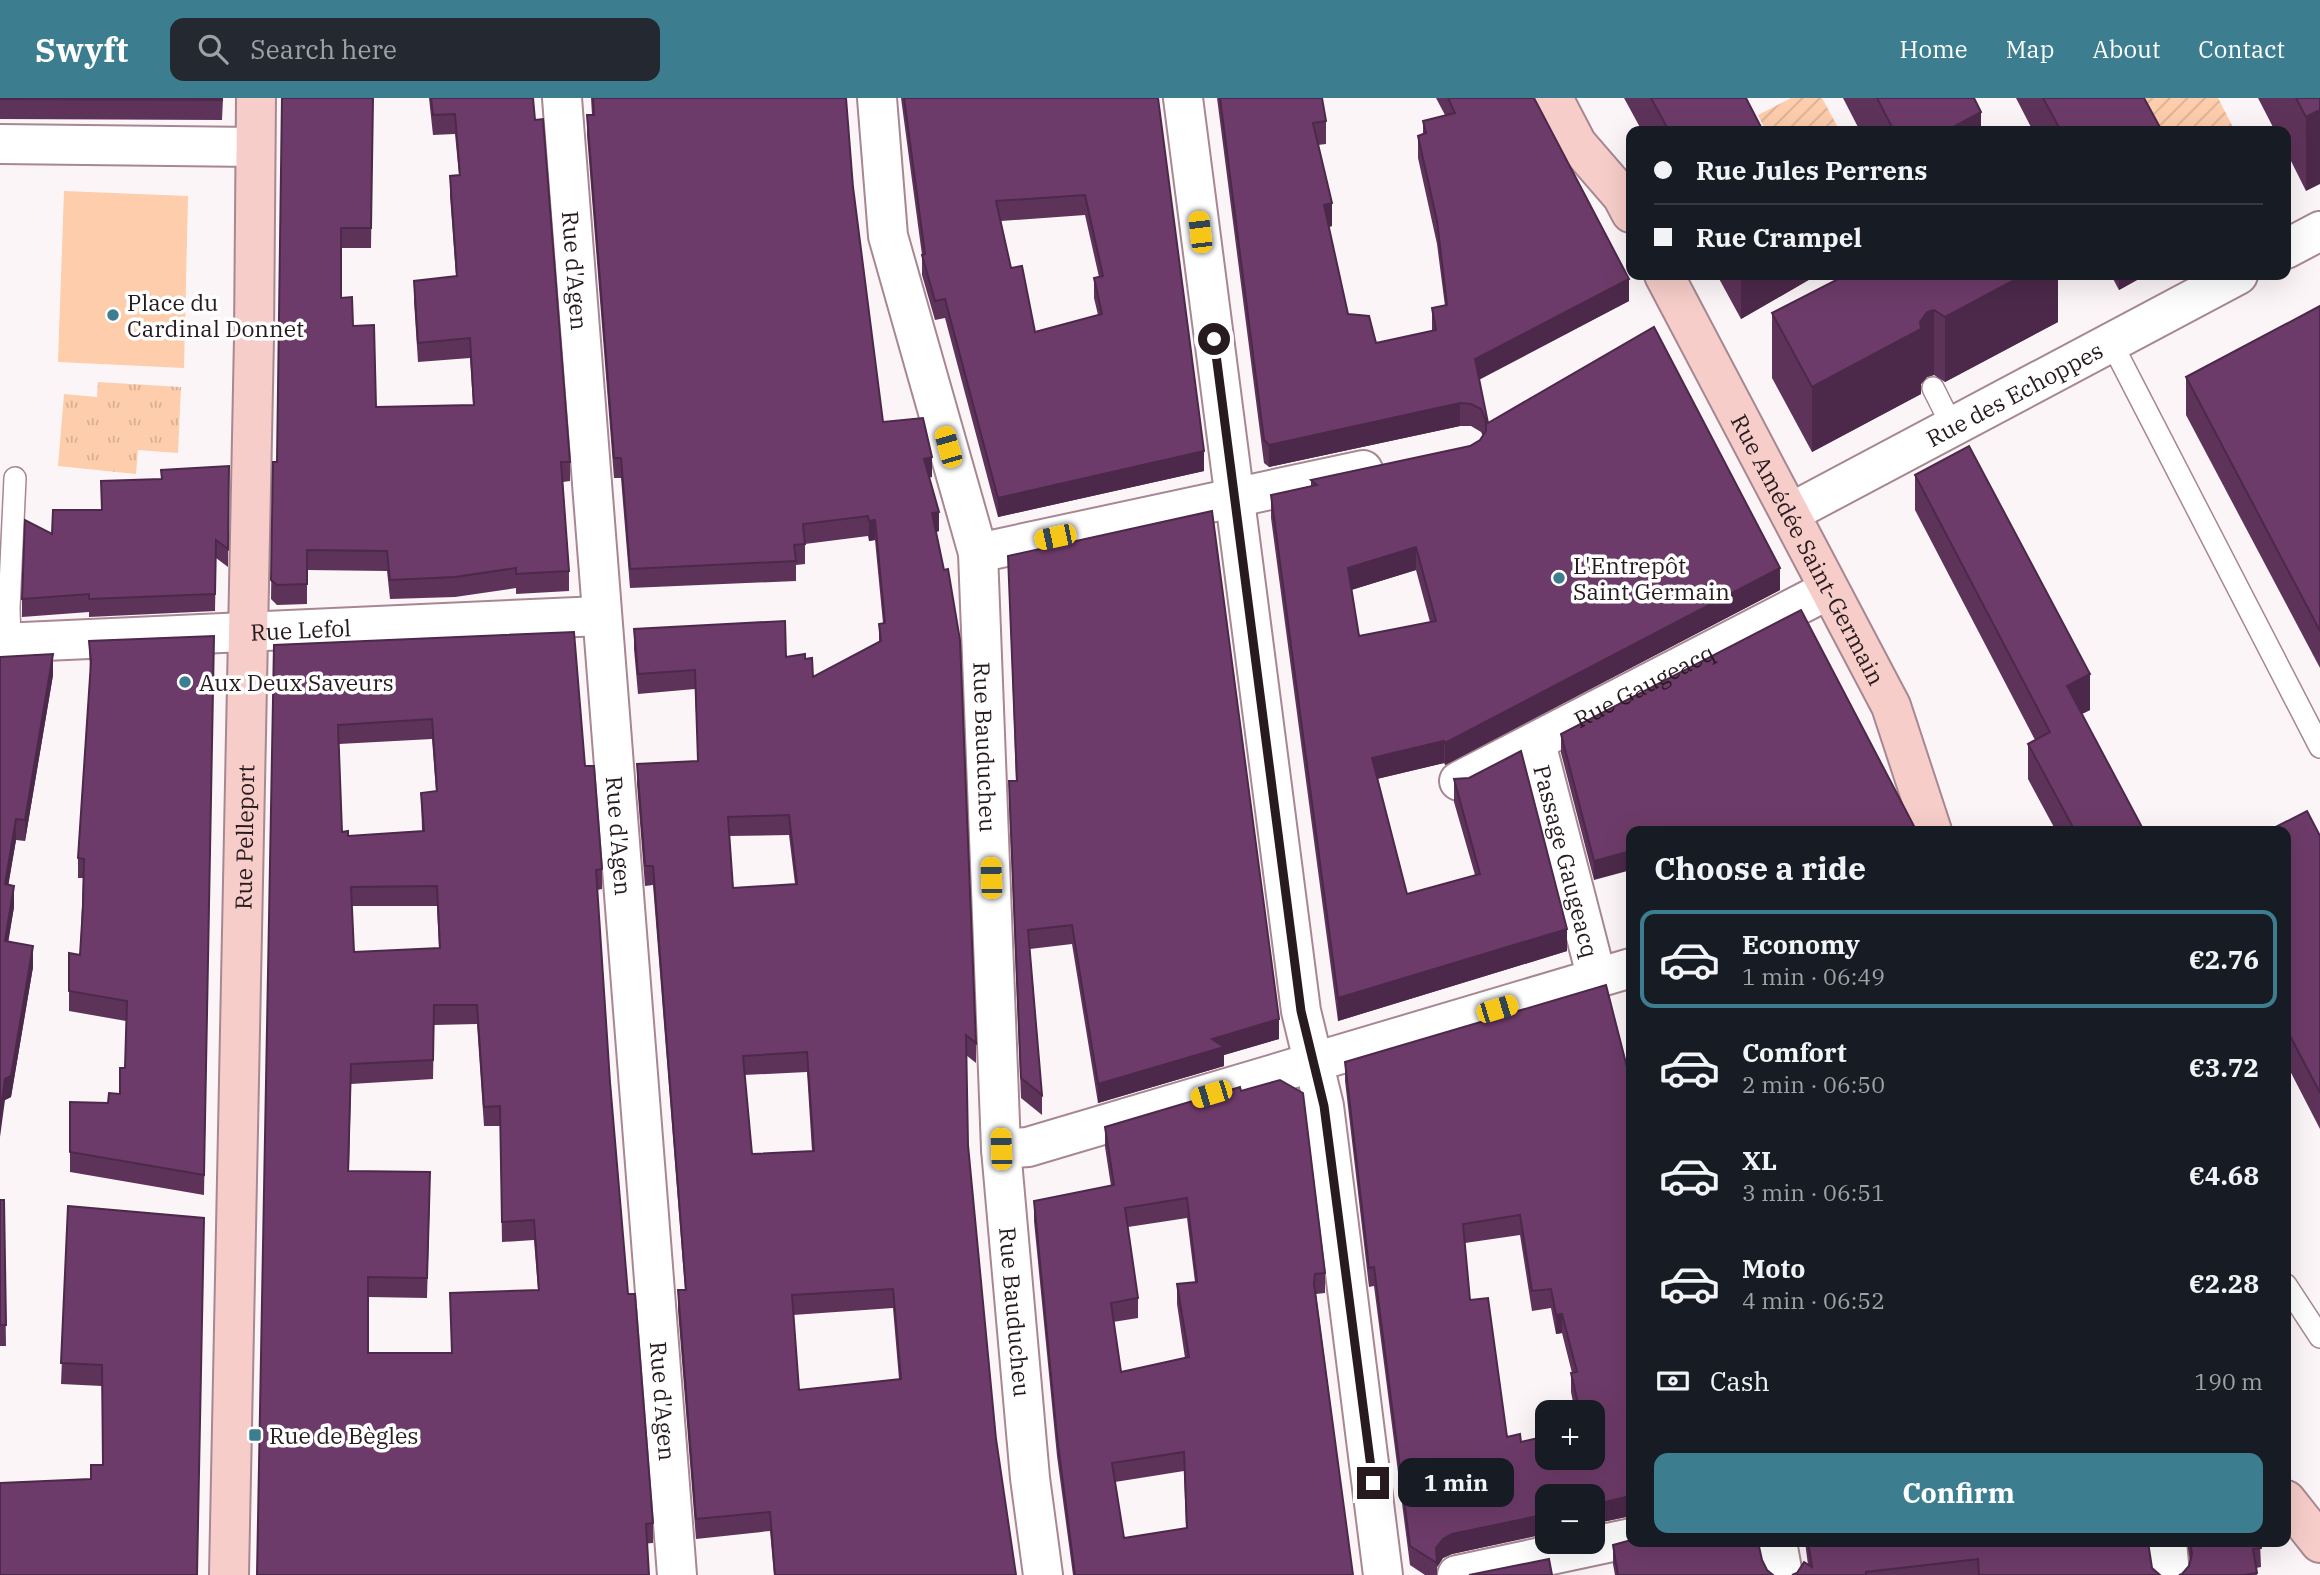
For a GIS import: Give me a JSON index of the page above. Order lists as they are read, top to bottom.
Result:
{
  "streets": {
    "street": [
      "Rue d'Agen",
      "Rue des Echoppes",
      "Rue Amédée Saint-Germain",
      "Rue Lefol",
      "Rue Gaugeacq",
      "Rue Bauducheu",
      "Rue Pelleport",
      "Passage Gaugeacq"
    ]
  },
  "crossings": [
    ["Rue d'Agen", "Rue Lefol"],
    ["Rue des Echoppes", "Rue Amédée Saint-Germain"],
    ["Rue Amédée Saint-Germain", "Rue Gaugeacq"],
    ["Rue Lefol", "Rue Pelleport"],
    ["Rue Gaugeacq", "Passage Gaugeacq"]
  ],
  "places": {
    "other": ["Place du Cardinal Donnet", "L'Entrepôt Saint Germain", "Aux Deux Saveurs"],
    "transit": ["Rue de Bègles"]
  },
  "page": {
    "header": "Swyft",
    "search": "Search here",
    "nav": [
      "Home",
      "Map",
      "About",
      "Contact"
    ],
    "banner": ["Rue Jules Perrens", "Rue Crampel"],
    "heading": "Choose a ride",
    "list": [
      {
        "name": "Economy",
        "note": "1 min · 06:49",
        "value": "€2.76"
      },
      {
        "name": "Comfort",
        "note": "2 min · 06:50",
        "value": "€3.72"
      },
      {
        "name": "XL",
        "note": "3 min · 06:51",
        "value": "€4.68"
      },
      {
        "name": "Moto",
        "note": "4 min · 06:52",
        "value": "€2.28"
      }
    ],
    "pay": ["Cash", "190 m"],
    "map_buttons": ["+", "−"],
    "buttons": "Confirm",
    "bubble": "1 min"
  }
}
